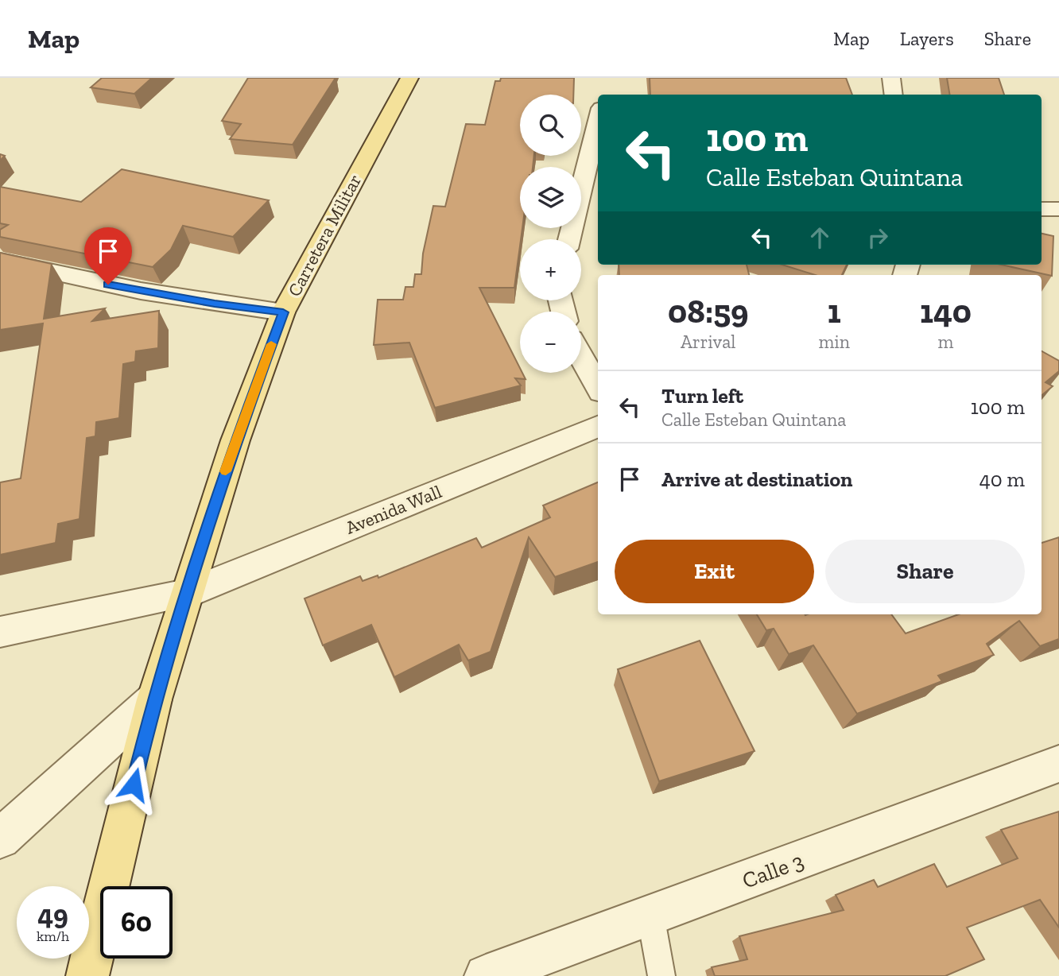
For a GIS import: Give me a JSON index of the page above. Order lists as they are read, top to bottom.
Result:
{
  "streets": {
    "main road": ["Carretera Militar"],
    "street": ["Avenida Wall", "Calle 3"]
  },
  "crossings": [
    ["Carretera Militar", "Avenida Wall"]
  ],
  "page": {
    "header": "Map",
    "nav": ["Map", "Layers", "Share"],
    "map_buttons": ["+", "−"],
    "turn": ["100 m", "Calle Esteban Quintana"],
    "eta": [
      "08:59",
      "Arrival",
      "1",
      "min",
      "140",
      "m"
    ],
    "list": [
      {
        "name": "Turn left",
        "note": "Calle Esteban Quintana",
        "value": "100 m"
      },
      {
        "name": "Arrive at destination",
        "value": "40 m"
      }
    ],
    "buttons": ["Exit", "Share"],
    "speed": "49 km/h",
    "limit": "60"
  }
}
